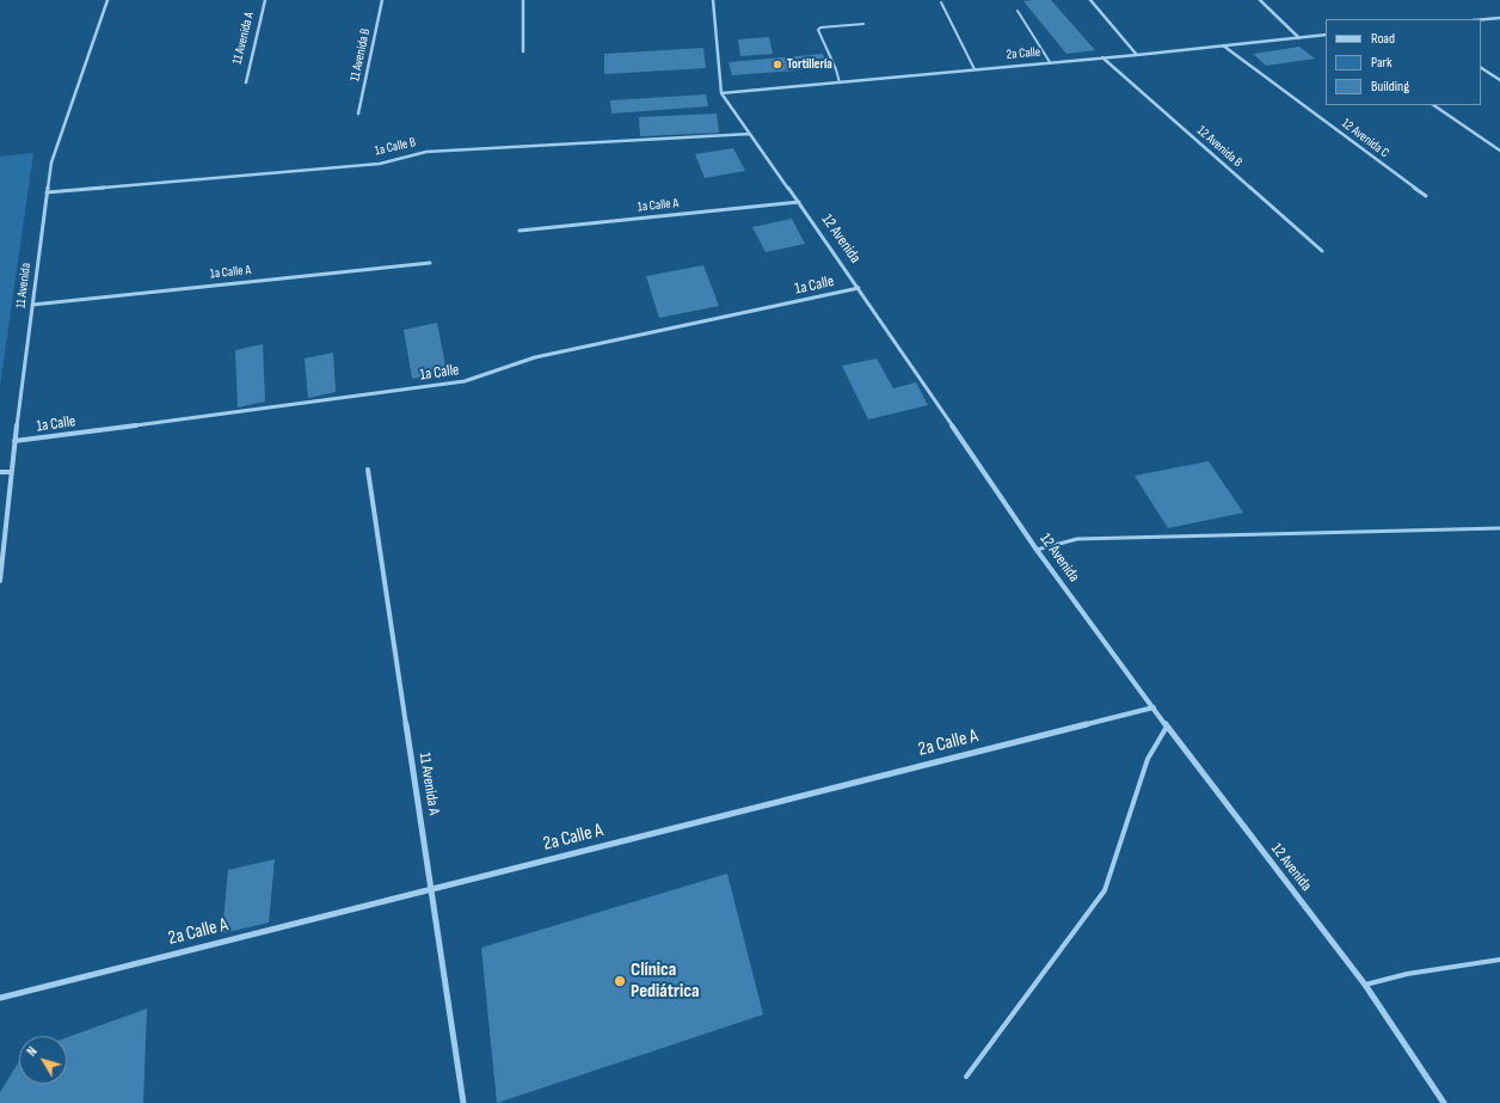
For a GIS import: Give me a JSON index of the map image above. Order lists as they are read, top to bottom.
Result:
{
  "streets": {
    "street": [
      "11 Avenida A",
      "2a Calle",
      "11 Avenida B",
      "12 Avenida C",
      "1a Calle B",
      "12 Avenida B",
      "1a Calle A",
      "12 Avenida",
      "11 Avenida",
      "1a Calle",
      "2a Calle A"
    ]
  },
  "crossings": [
    ["11 Avenida A", "2a Calle A"],
    ["2a Calle", "12 Avenida C"],
    ["2a Calle", "12 Avenida B"],
    ["2a Calle", "12 Avenida"],
    ["1a Calle B", "12 Avenida"],
    ["1a Calle B", "11 Avenida"],
    ["1a Calle A", "12 Avenida"],
    ["1a Calle A", "11 Avenida"],
    ["12 Avenida", "1a Calle"],
    ["12 Avenida", "2a Calle A"],
    ["11 Avenida", "1a Calle"]
  ],
  "places": ["Tortillería", "Clínica Pediátrica"],
  "legend": ["Road", "Park", "Building"],
  "north": "top left"
}
